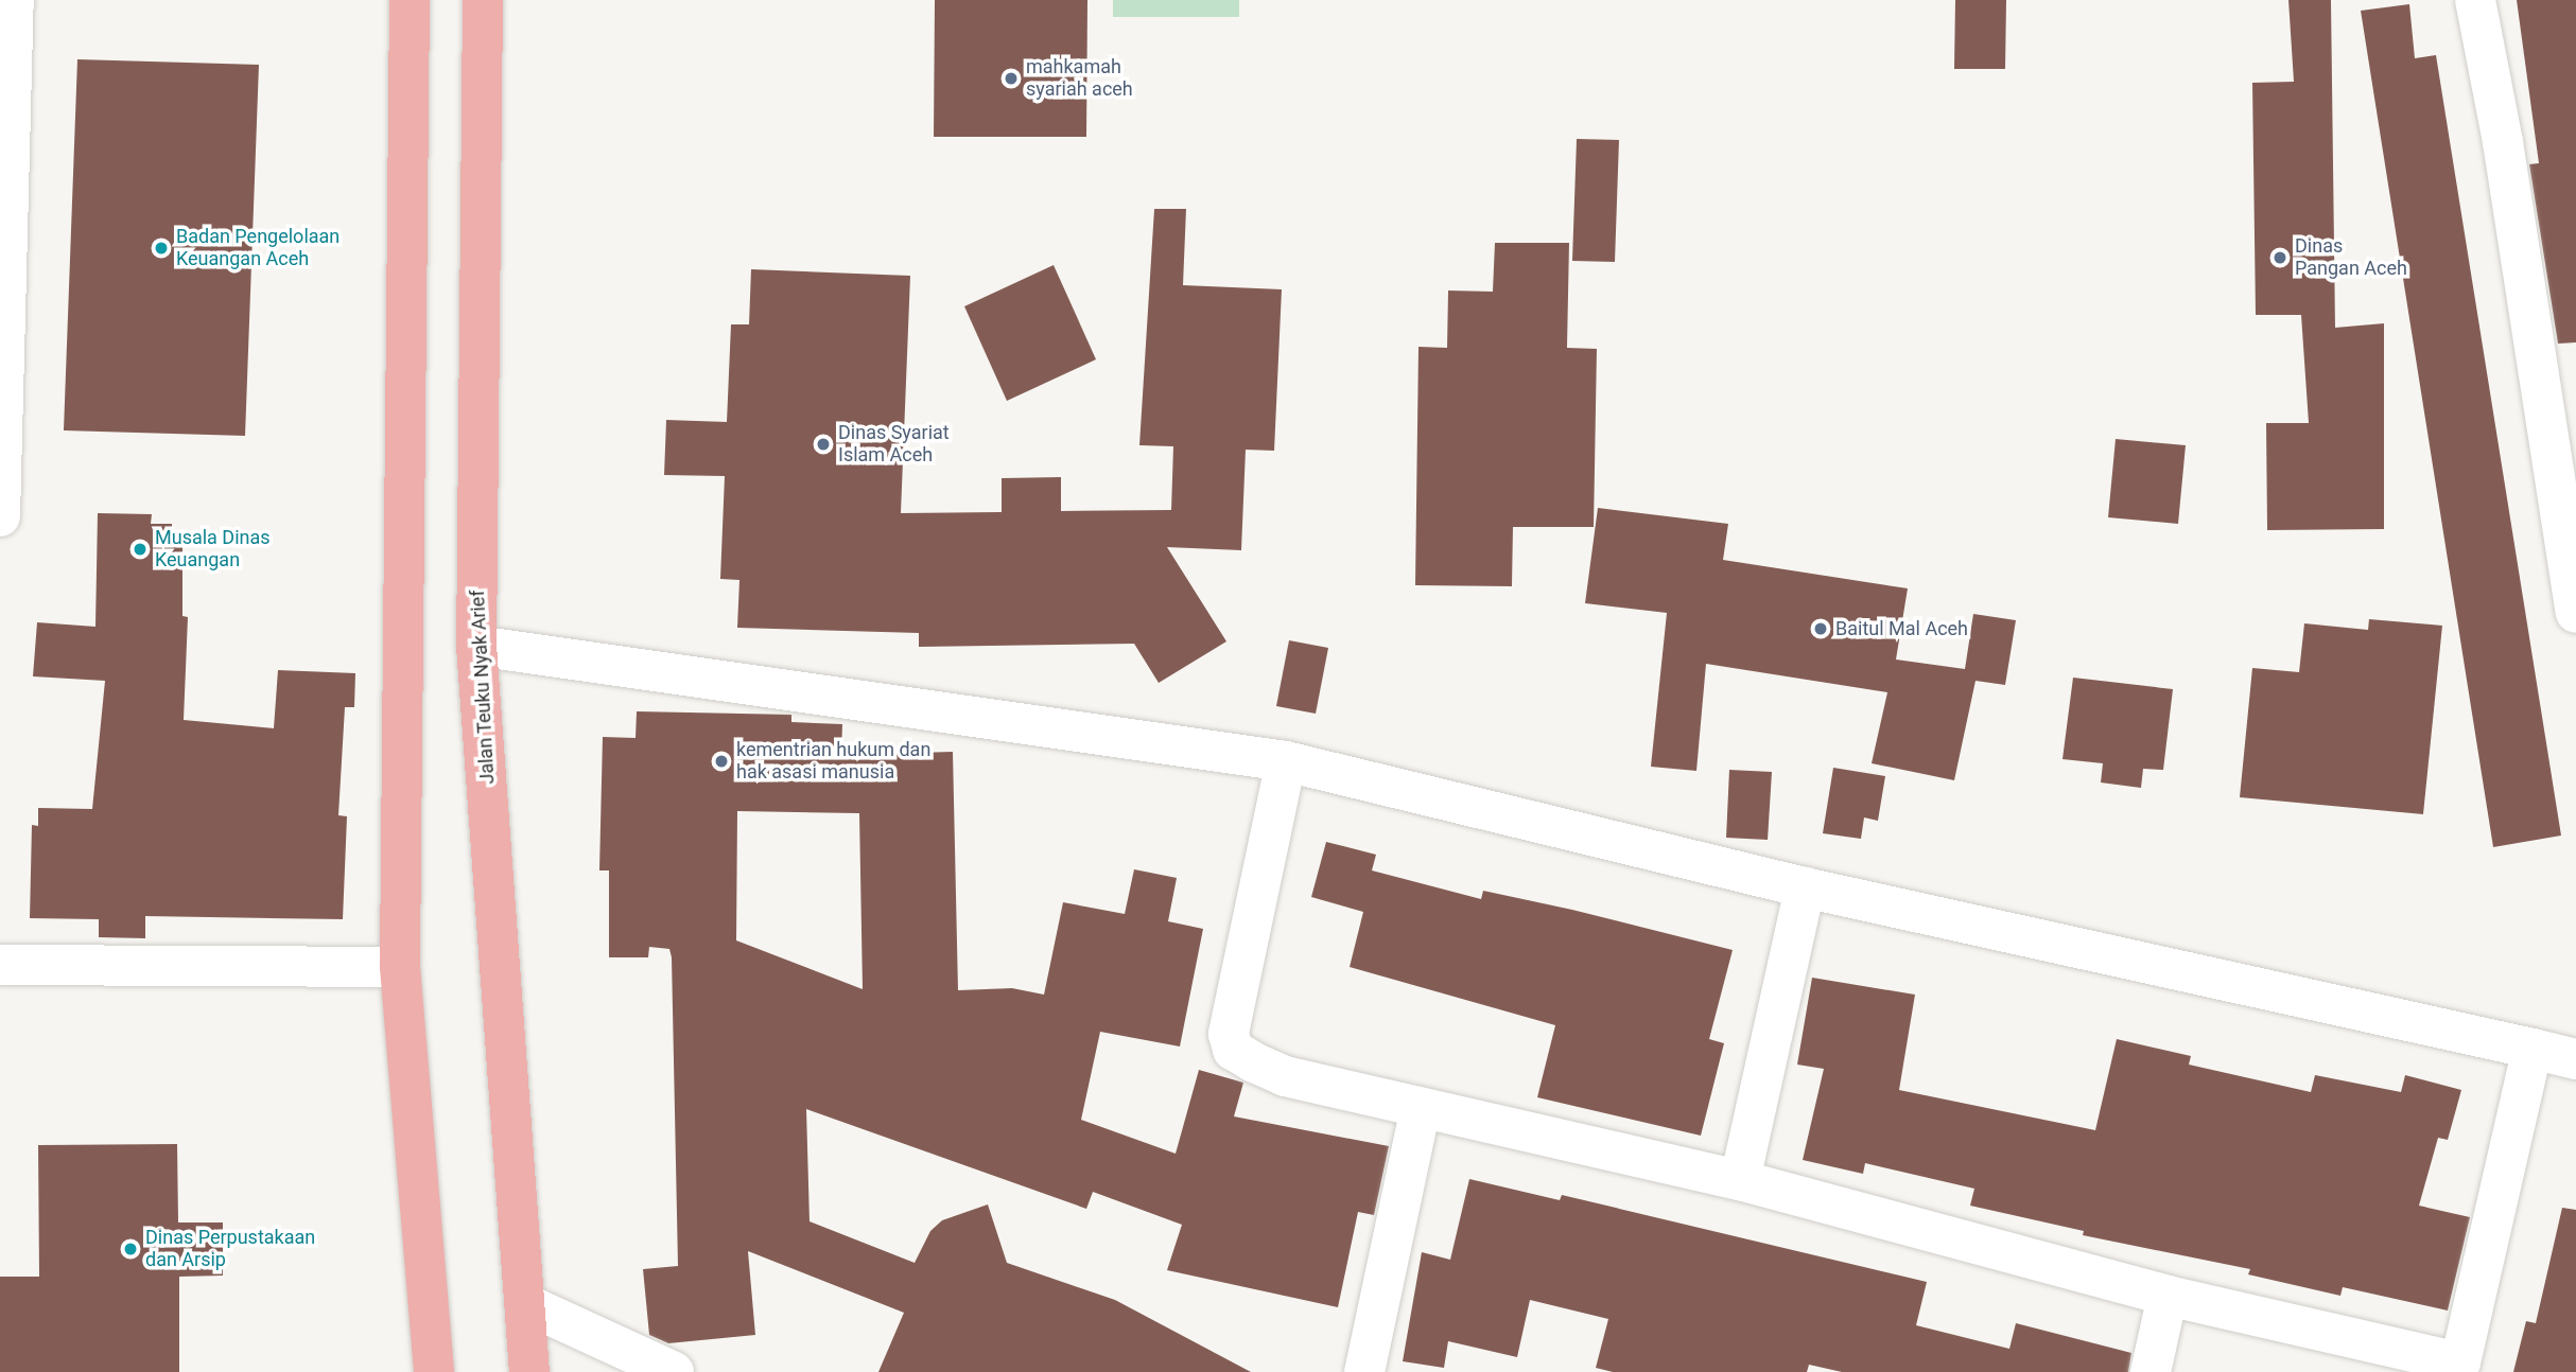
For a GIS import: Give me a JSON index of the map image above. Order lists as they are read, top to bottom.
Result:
{
  "streets": {
    "highway": ["Jalan Teuku Nyak Arief"]
  },
  "places": [
    "mahkamah syariah aceh",
    "Badan Pengelolaan Keuangan Aceh",
    "Dinas Pangan Aceh",
    "Dinas Syariat Islam Aceh",
    "Musala Dinas Keuangan",
    "Baitul Mal Aceh",
    "kementrian hukum dan hak asasi manusia",
    "Dinas Perpustakaan dan Arsip"
  ]
}
